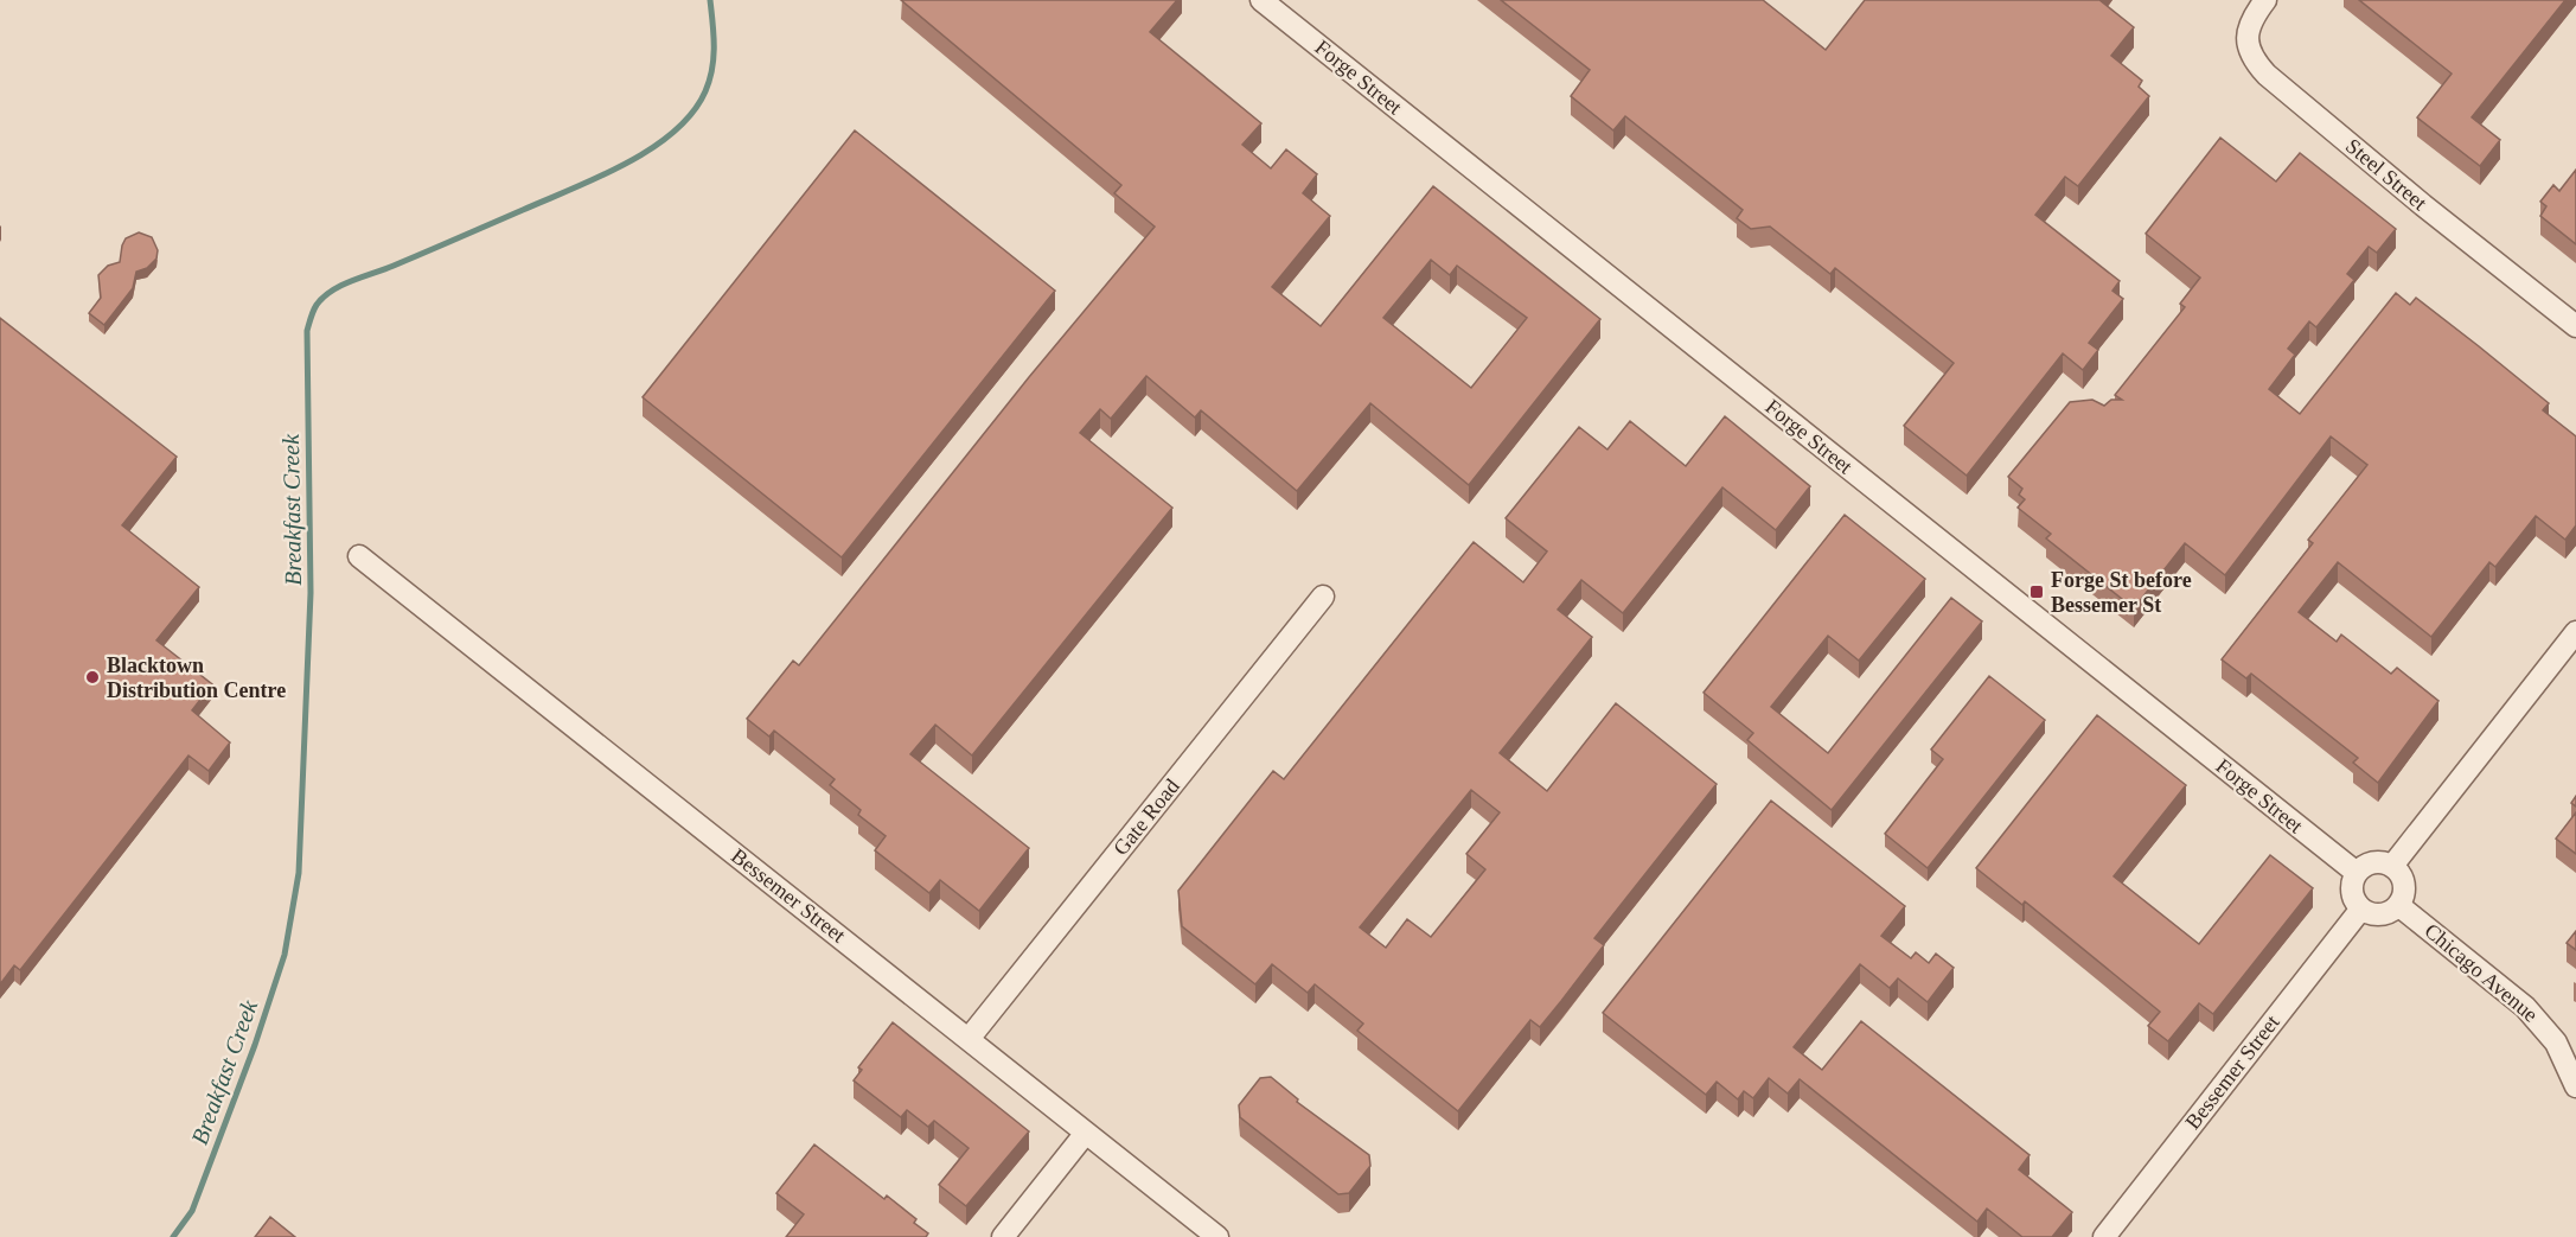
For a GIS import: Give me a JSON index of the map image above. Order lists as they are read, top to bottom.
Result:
{
  "streets": {
    "street": [
      "Forge Street",
      "Steel Street",
      "Gate Road",
      "Bessemer Street",
      "Chicago Avenue"
    ]
  },
  "crossings": [
    ["Forge Street", "Bessemer Street"],
    ["Forge Street", "Chicago Avenue"],
    ["Gate Road", "Bessemer Street"],
    ["Bessemer Street", "Chicago Avenue"]
  ],
  "water": ["Breakfast Creek"],
  "places": {
    "transit": ["Forge St before Bessemer St"],
    "other": ["Blacktown Distribution Centre"]
  }
}
